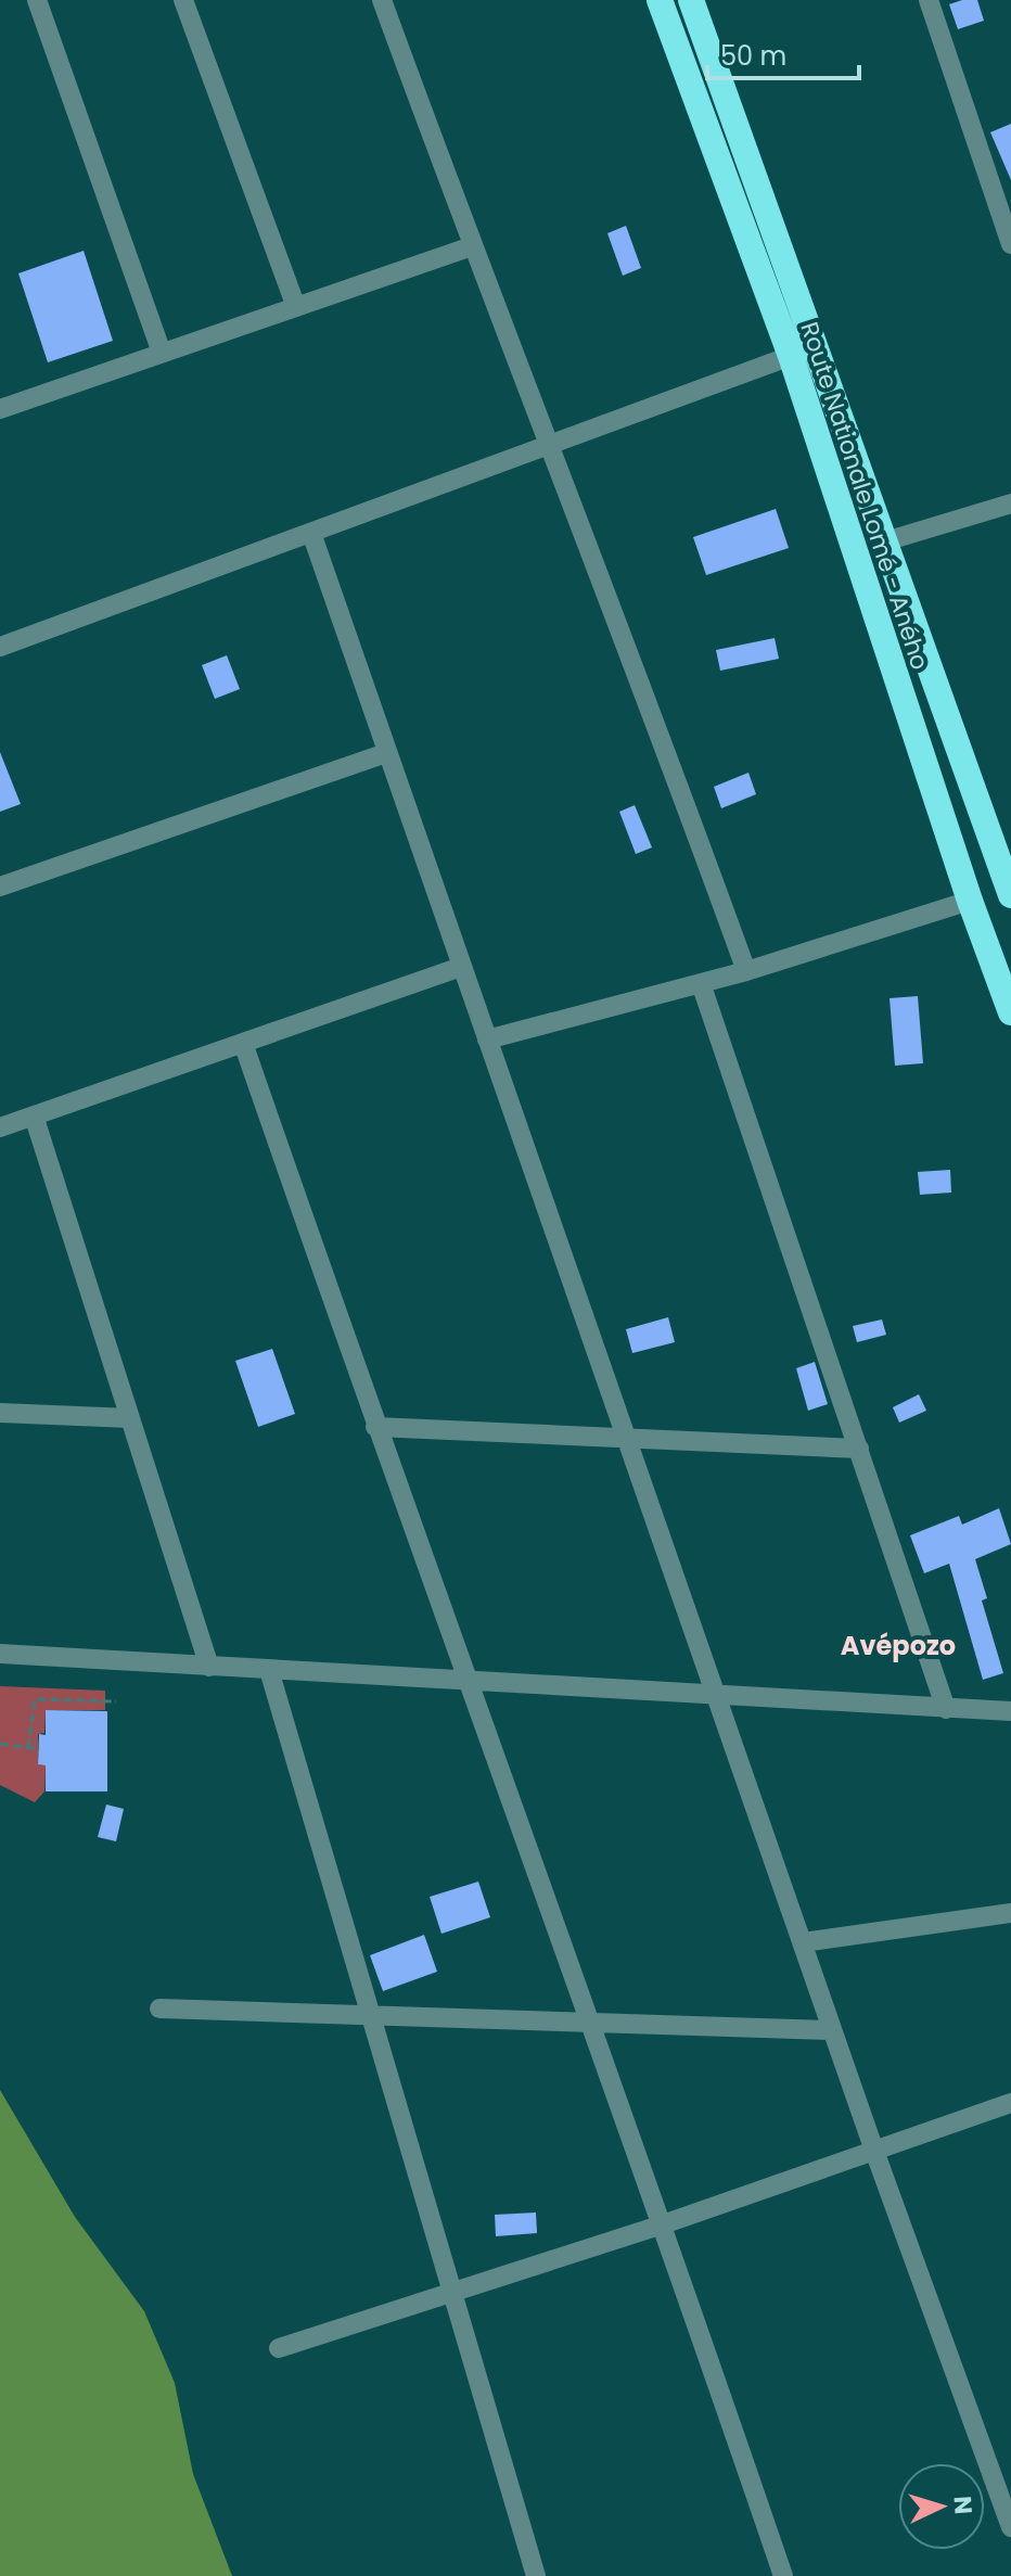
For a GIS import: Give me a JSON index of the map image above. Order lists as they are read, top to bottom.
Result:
{
  "streets": {
    "highway": ["Route Nationale Lomé - Aného"]
  },
  "districts": ["Avépozo"],
  "scale_bar": "50 m",
  "north": "right"
}
